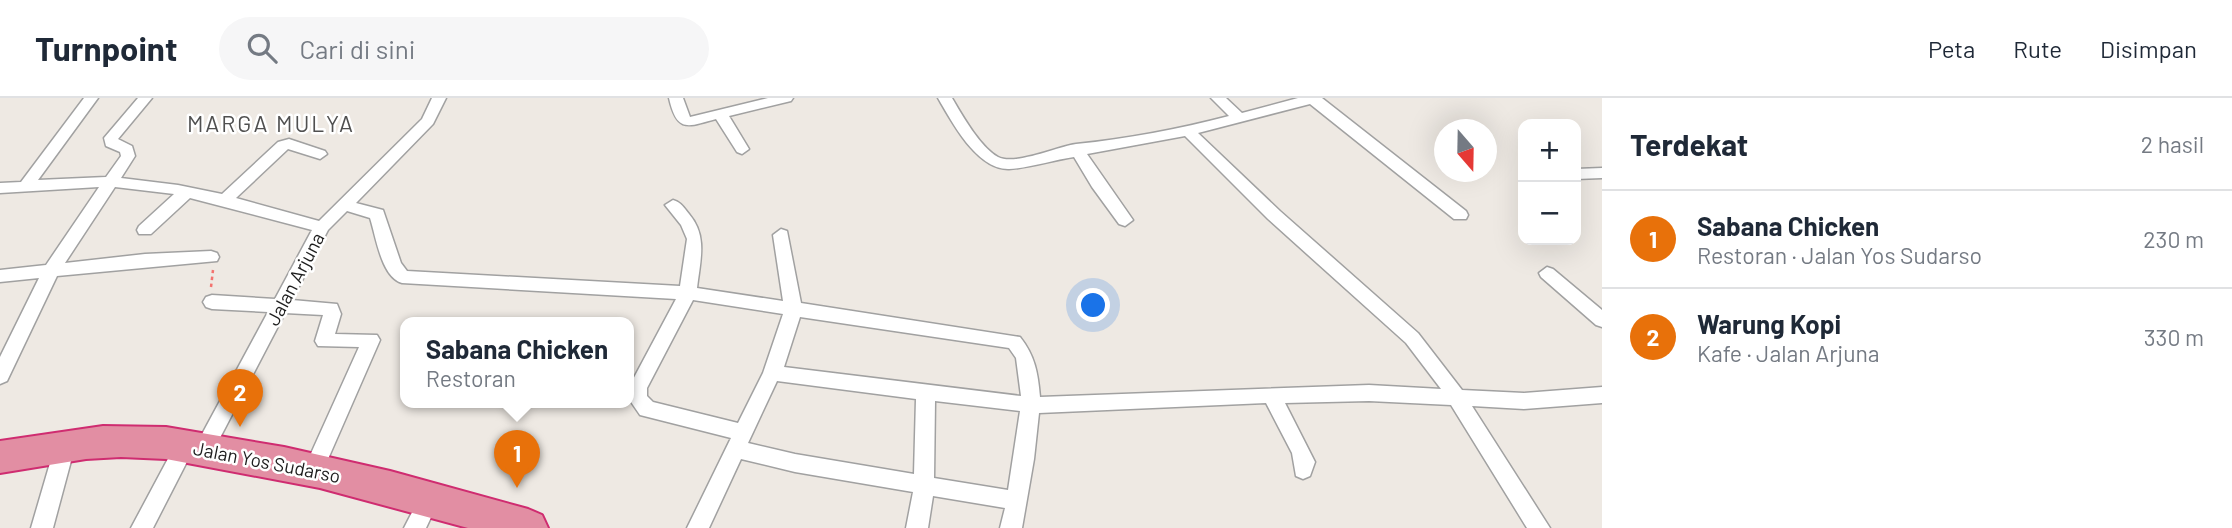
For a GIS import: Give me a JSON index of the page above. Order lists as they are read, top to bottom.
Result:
{
  "streets": {
    "highway": ["Jalan Yos Sudarso"],
    "street": ["Jalan Arjuna"]
  },
  "crossings": [
    ["Jalan Arjuna", "Jalan Yos Sudarso"]
  ],
  "districts": ["MARGA MULYA"],
  "north": "bottom",
  "page": {
    "header": "Turnpoint",
    "search": "Cari di sini",
    "nav": ["Peta", "Rute", "Disimpan"],
    "heading": ["Terdekat", "2 hasil"],
    "map_buttons": ["+", "−"],
    "list": [
      {
        "mark": "1",
        "name": "Sabana Chicken",
        "note": "Restoran · Jalan Yos Sudarso",
        "value": "230 m"
      },
      {
        "mark": "2",
        "name": "Warung Kopi",
        "note": "Kafe · Jalan Arjuna",
        "value": "330 m"
      }
    ],
    "popup": ["Sabana Chicken", "Restoran"],
    "pins": ["2", "1"]
  }
}
